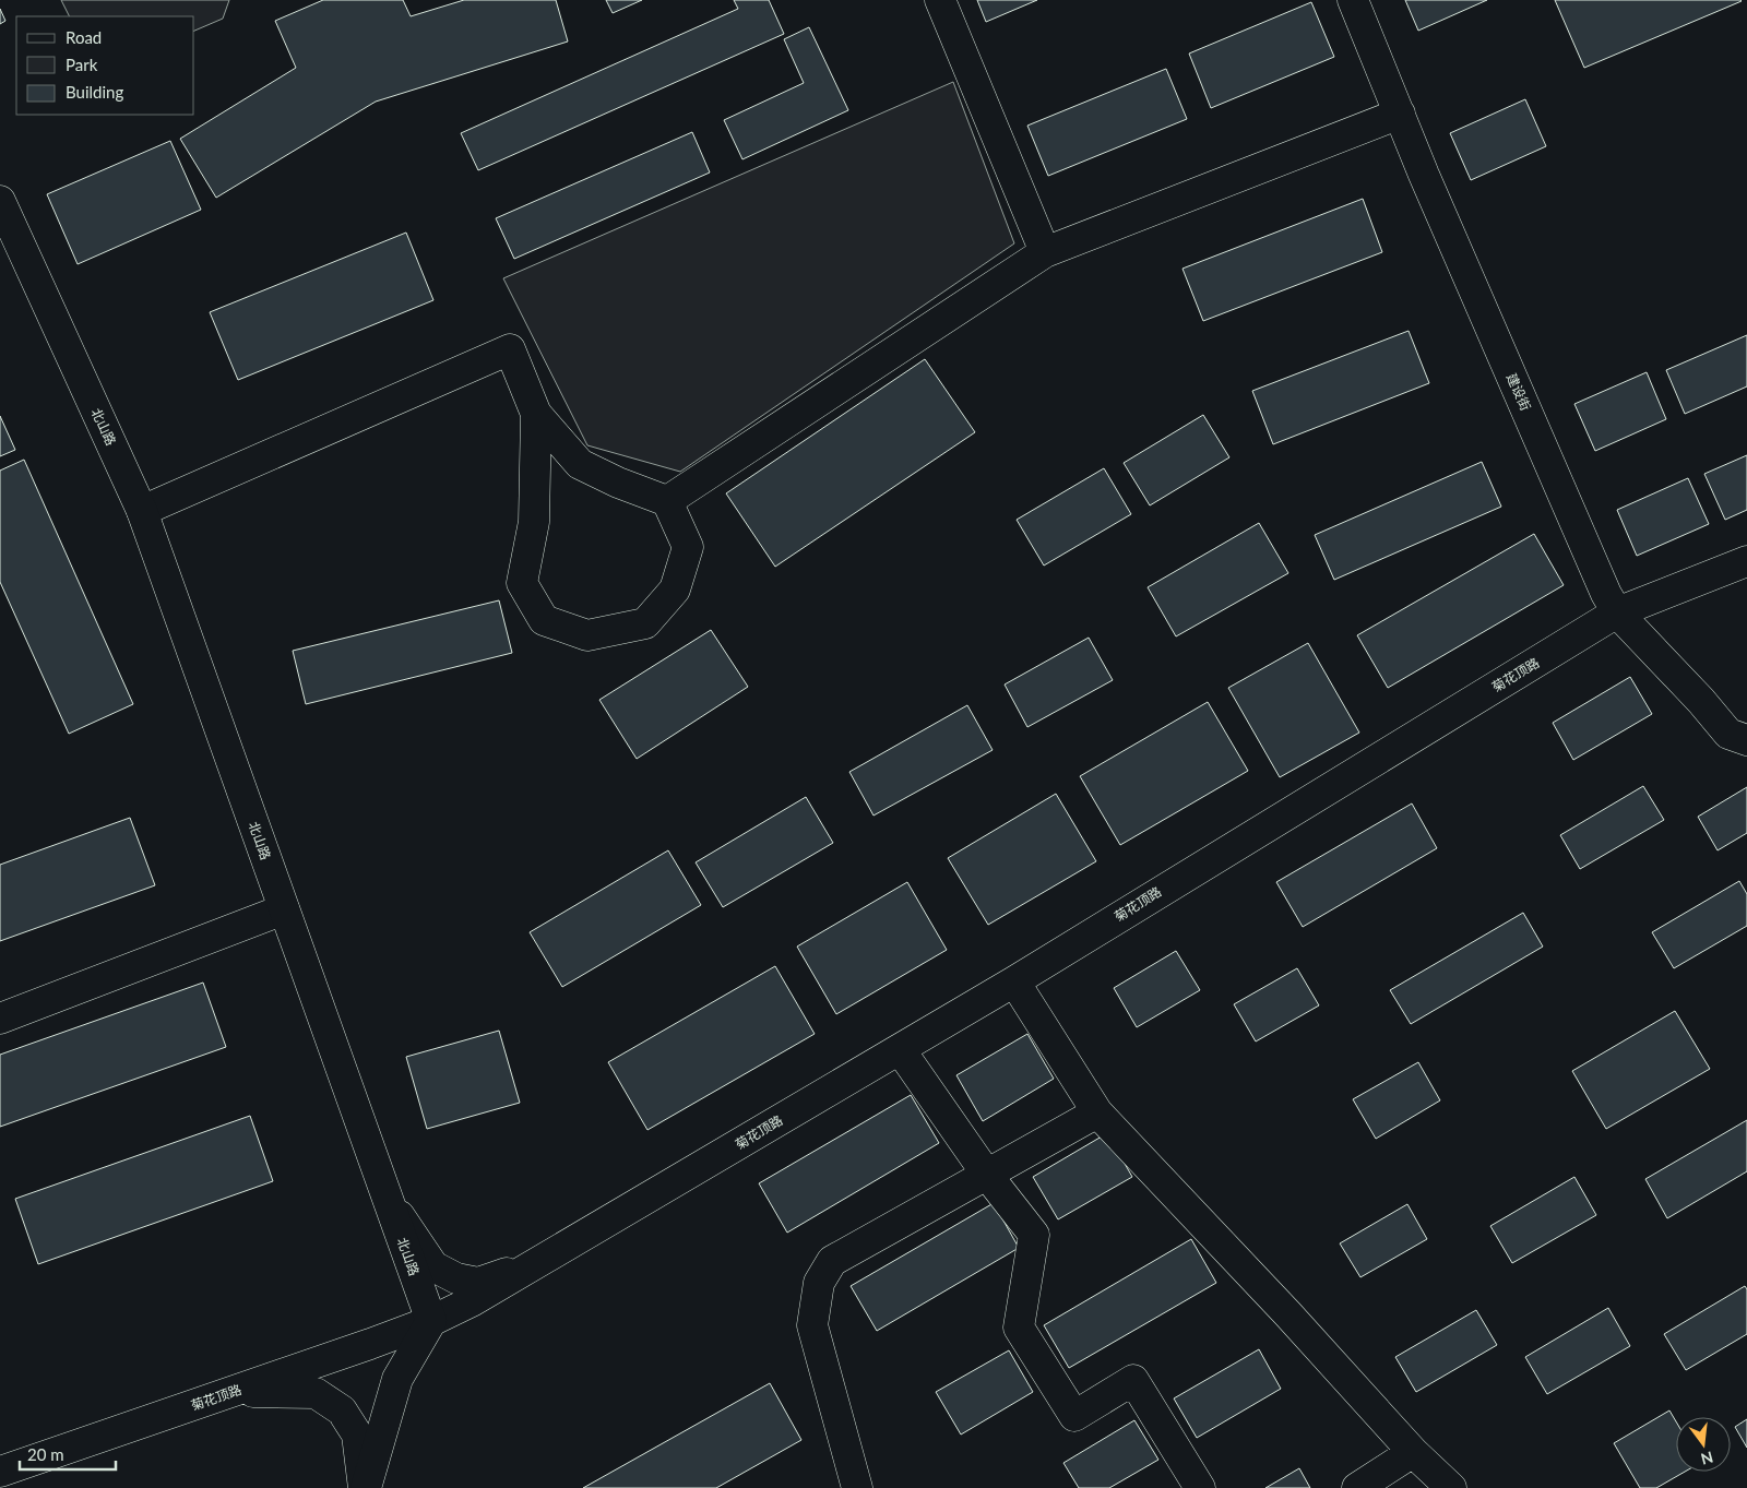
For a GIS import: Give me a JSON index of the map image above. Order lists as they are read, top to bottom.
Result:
{
  "streets": {
    "street": ["建设街", "北山路", "菊花顶路"]
  },
  "crossings": [
    ["建设街", "菊花顶路"],
    ["北山路", "菊花顶路"]
  ],
  "legend": ["Road", "Park", "Building"],
  "scale_bar": "20 m",
  "north": "bottom"
}
